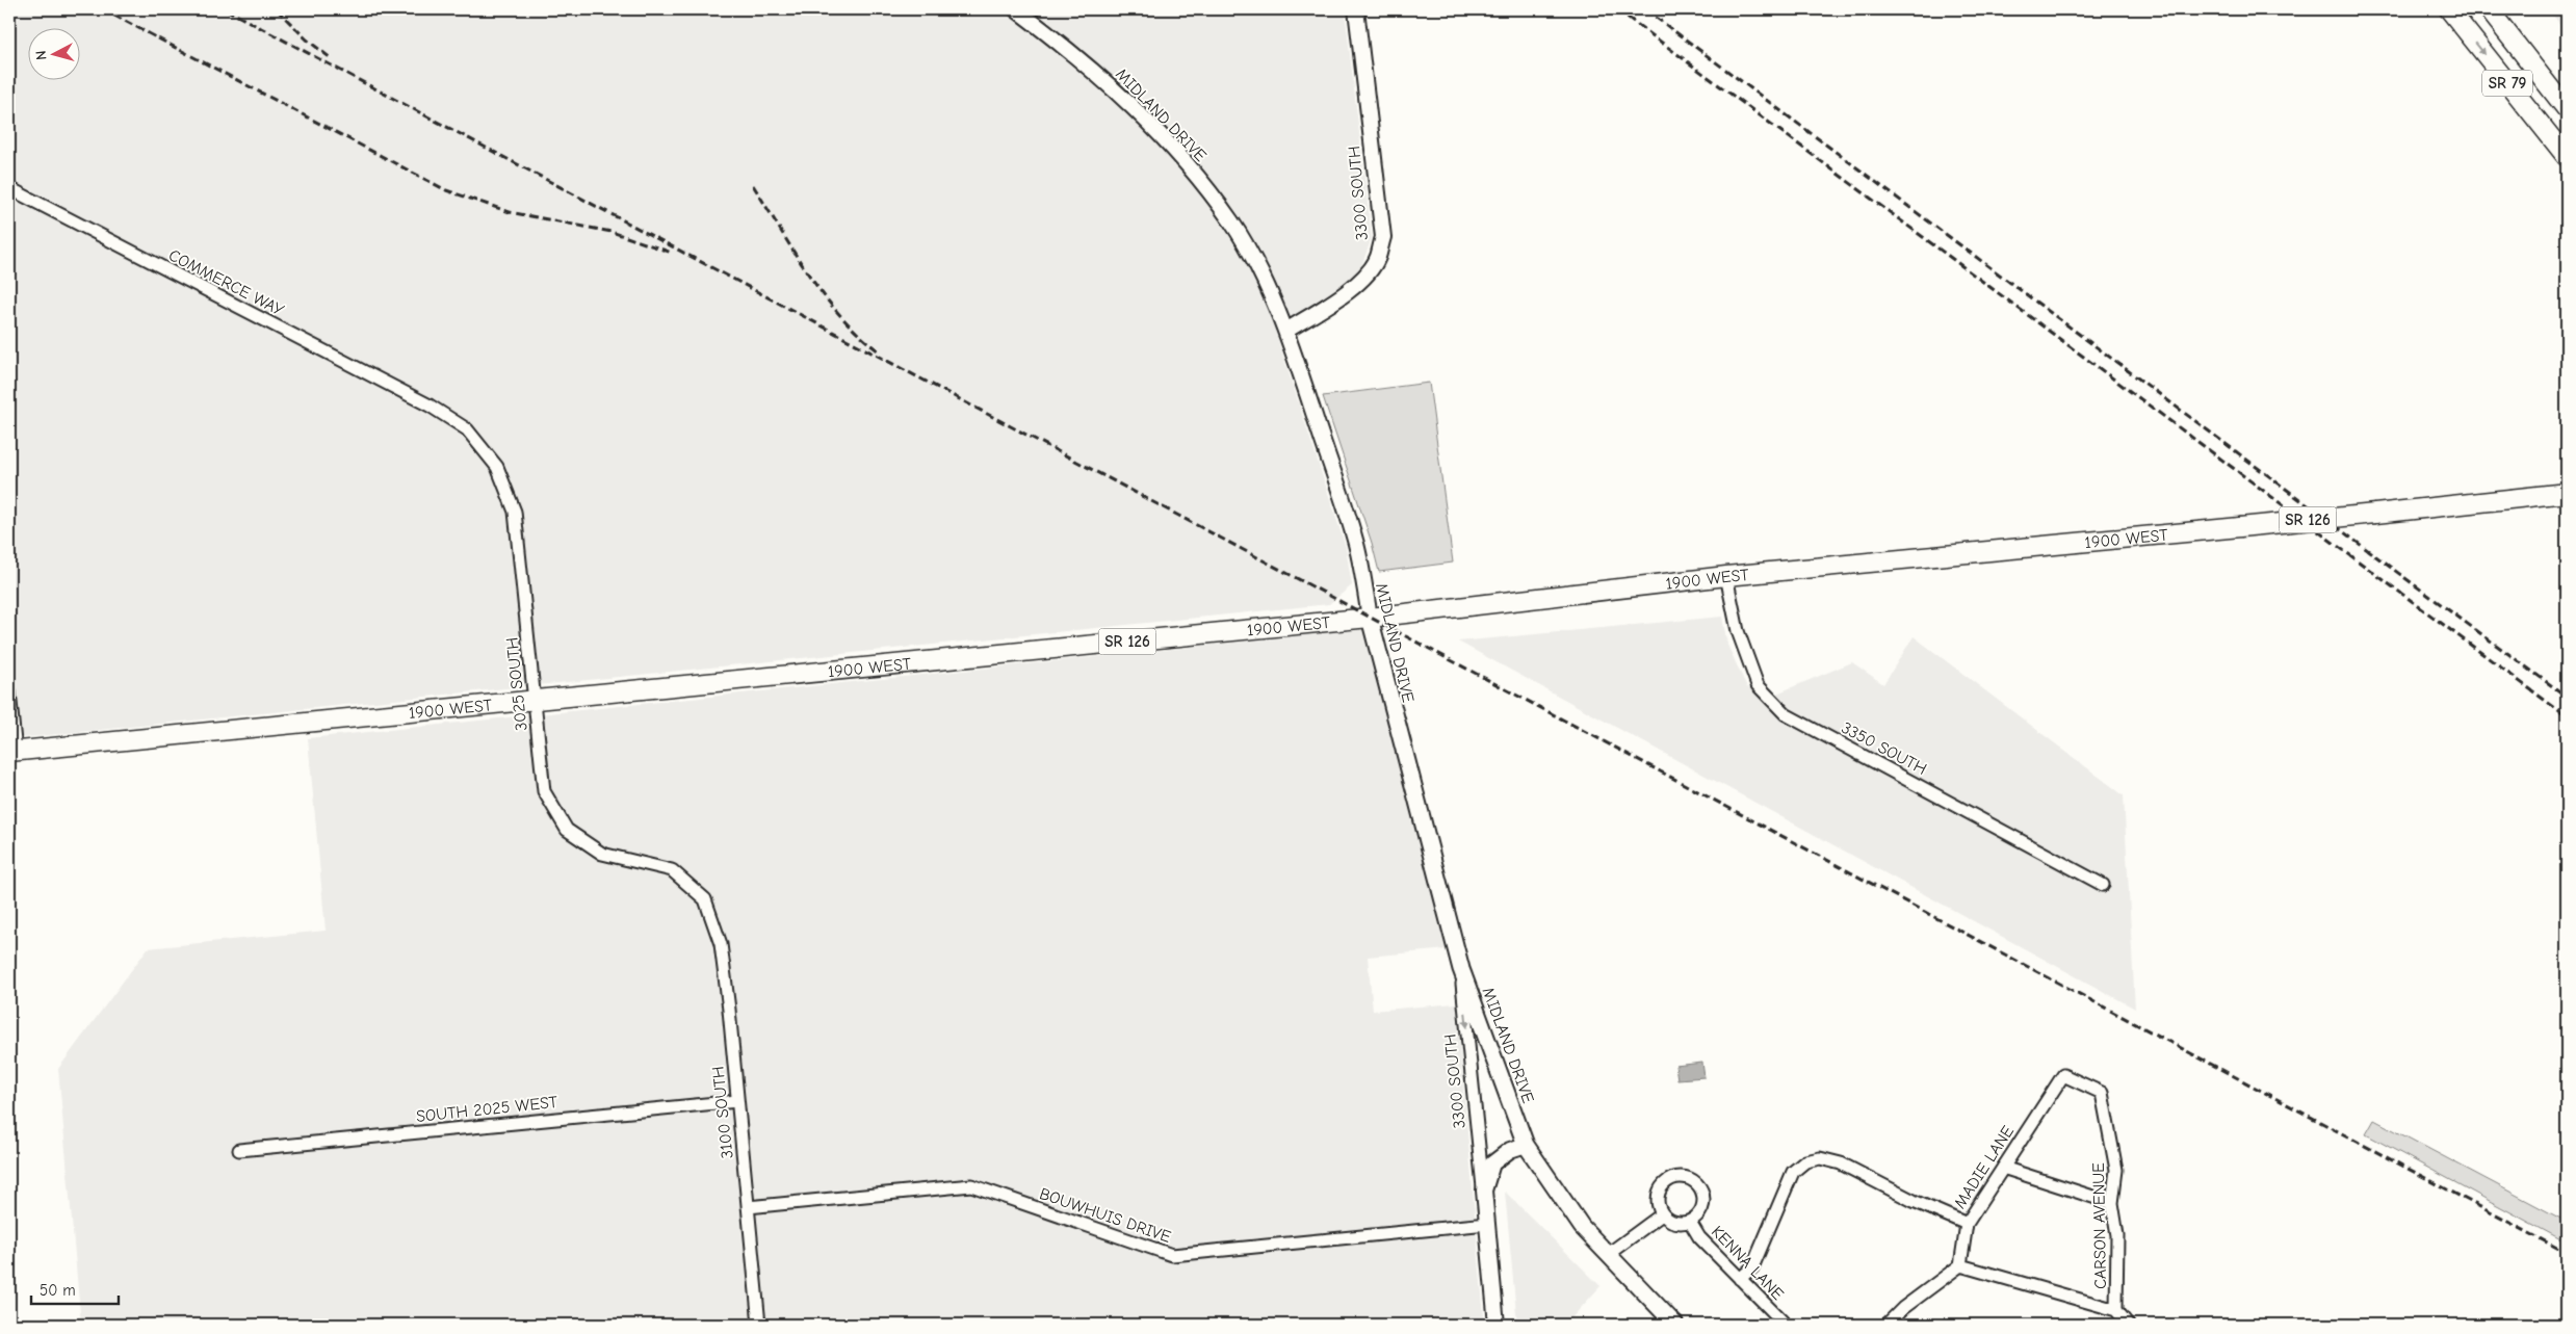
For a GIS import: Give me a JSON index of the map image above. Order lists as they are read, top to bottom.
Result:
{
  "streets": {
    "main road": [
      "SR 79",
      "MIDLAND DRIVE",
      "SR 126",
      "1900 WEST"
    ],
    "street": [
      "3300 SOUTH",
      "COMMERCE WAY",
      "3025 SOUTH",
      "3350 SOUTH",
      "SOUTH 2025 WEST",
      "3100 SOUTH",
      "MADIE LANE",
      "BOUWHUIS DRIVE",
      "CARSON AVENUE",
      "KENNA LANE"
    ]
  },
  "crossings": [
    ["MIDLAND DRIVE", "3300 SOUTH"],
    ["MIDLAND DRIVE", "1900 WEST"],
    ["3300 SOUTH", "BOUWHUIS DRIVE"],
    ["COMMERCE WAY", "3025 SOUTH"],
    ["1900 WEST", "3025 SOUTH"],
    ["1900 WEST", "3350 SOUTH"],
    ["3025 SOUTH", "3100 SOUTH"],
    ["SOUTH 2025 WEST", "3100 SOUTH"],
    ["3100 SOUTH", "BOUWHUIS DRIVE"],
    ["MADIE LANE", "CARSON AVENUE"]
  ],
  "scale_bar": "50 m",
  "north": "left"
}
